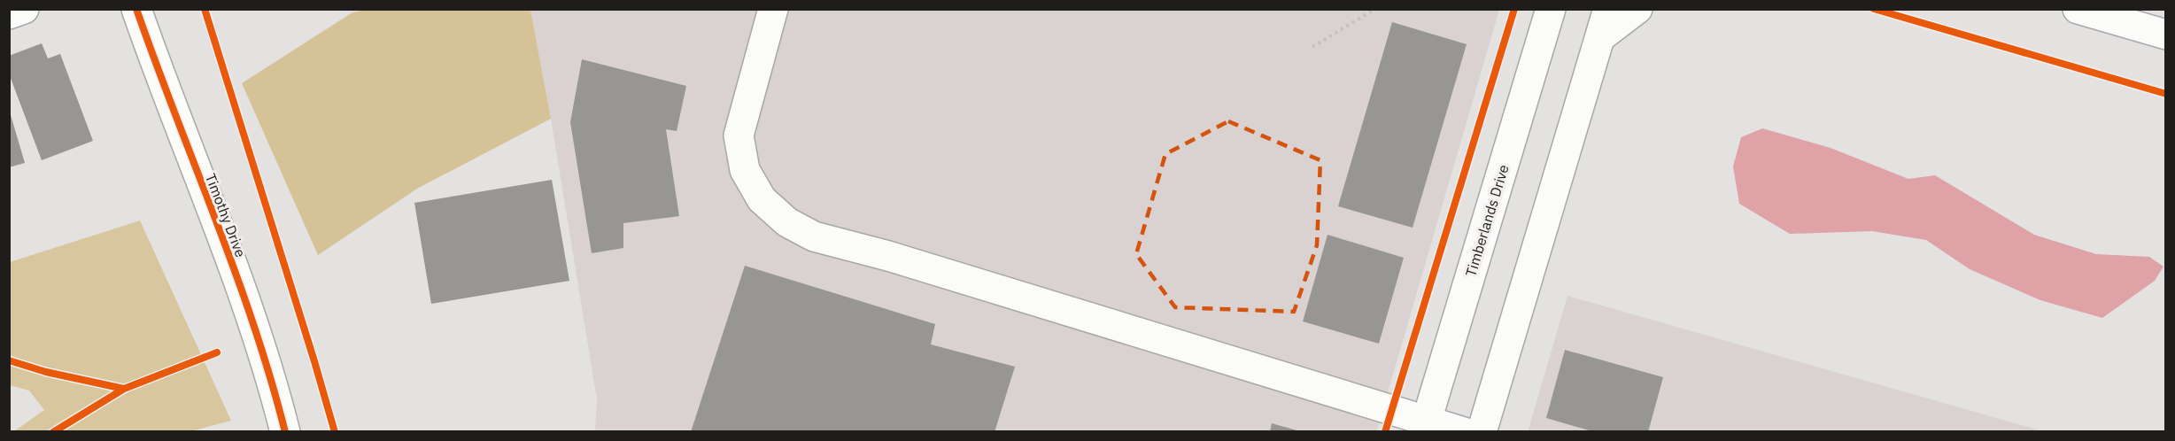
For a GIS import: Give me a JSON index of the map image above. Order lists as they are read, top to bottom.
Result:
{
  "streets": {
    "street": ["Timothy Drive", "Timberlands Drive"]
  }
}
